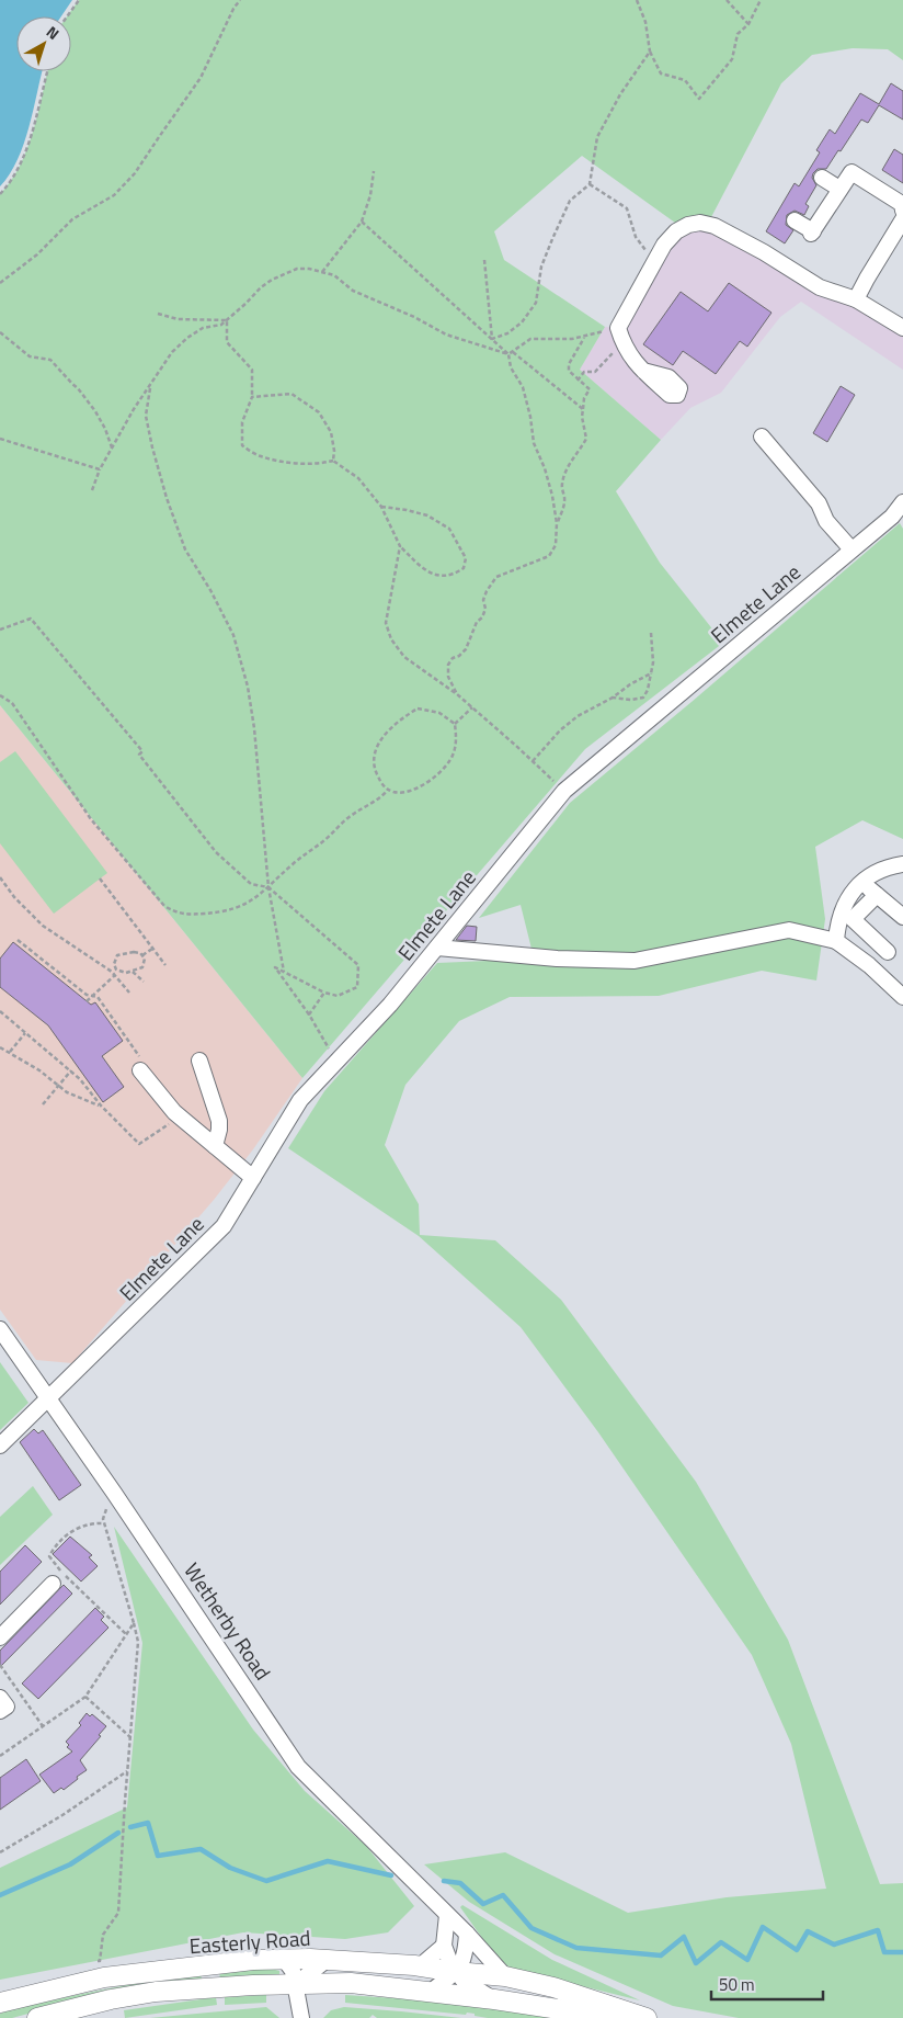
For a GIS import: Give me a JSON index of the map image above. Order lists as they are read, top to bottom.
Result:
{
  "streets": {
    "main road": ["Easterly Road"],
    "street": ["Elmete Lane", "Wetherby Road"]
  },
  "crossings": [
    ["Elmete Lane", "Wetherby Road"],
    ["Wetherby Road", "Easterly Road"]
  ],
  "scale_bar": "50 m",
  "north": "top right"
}
